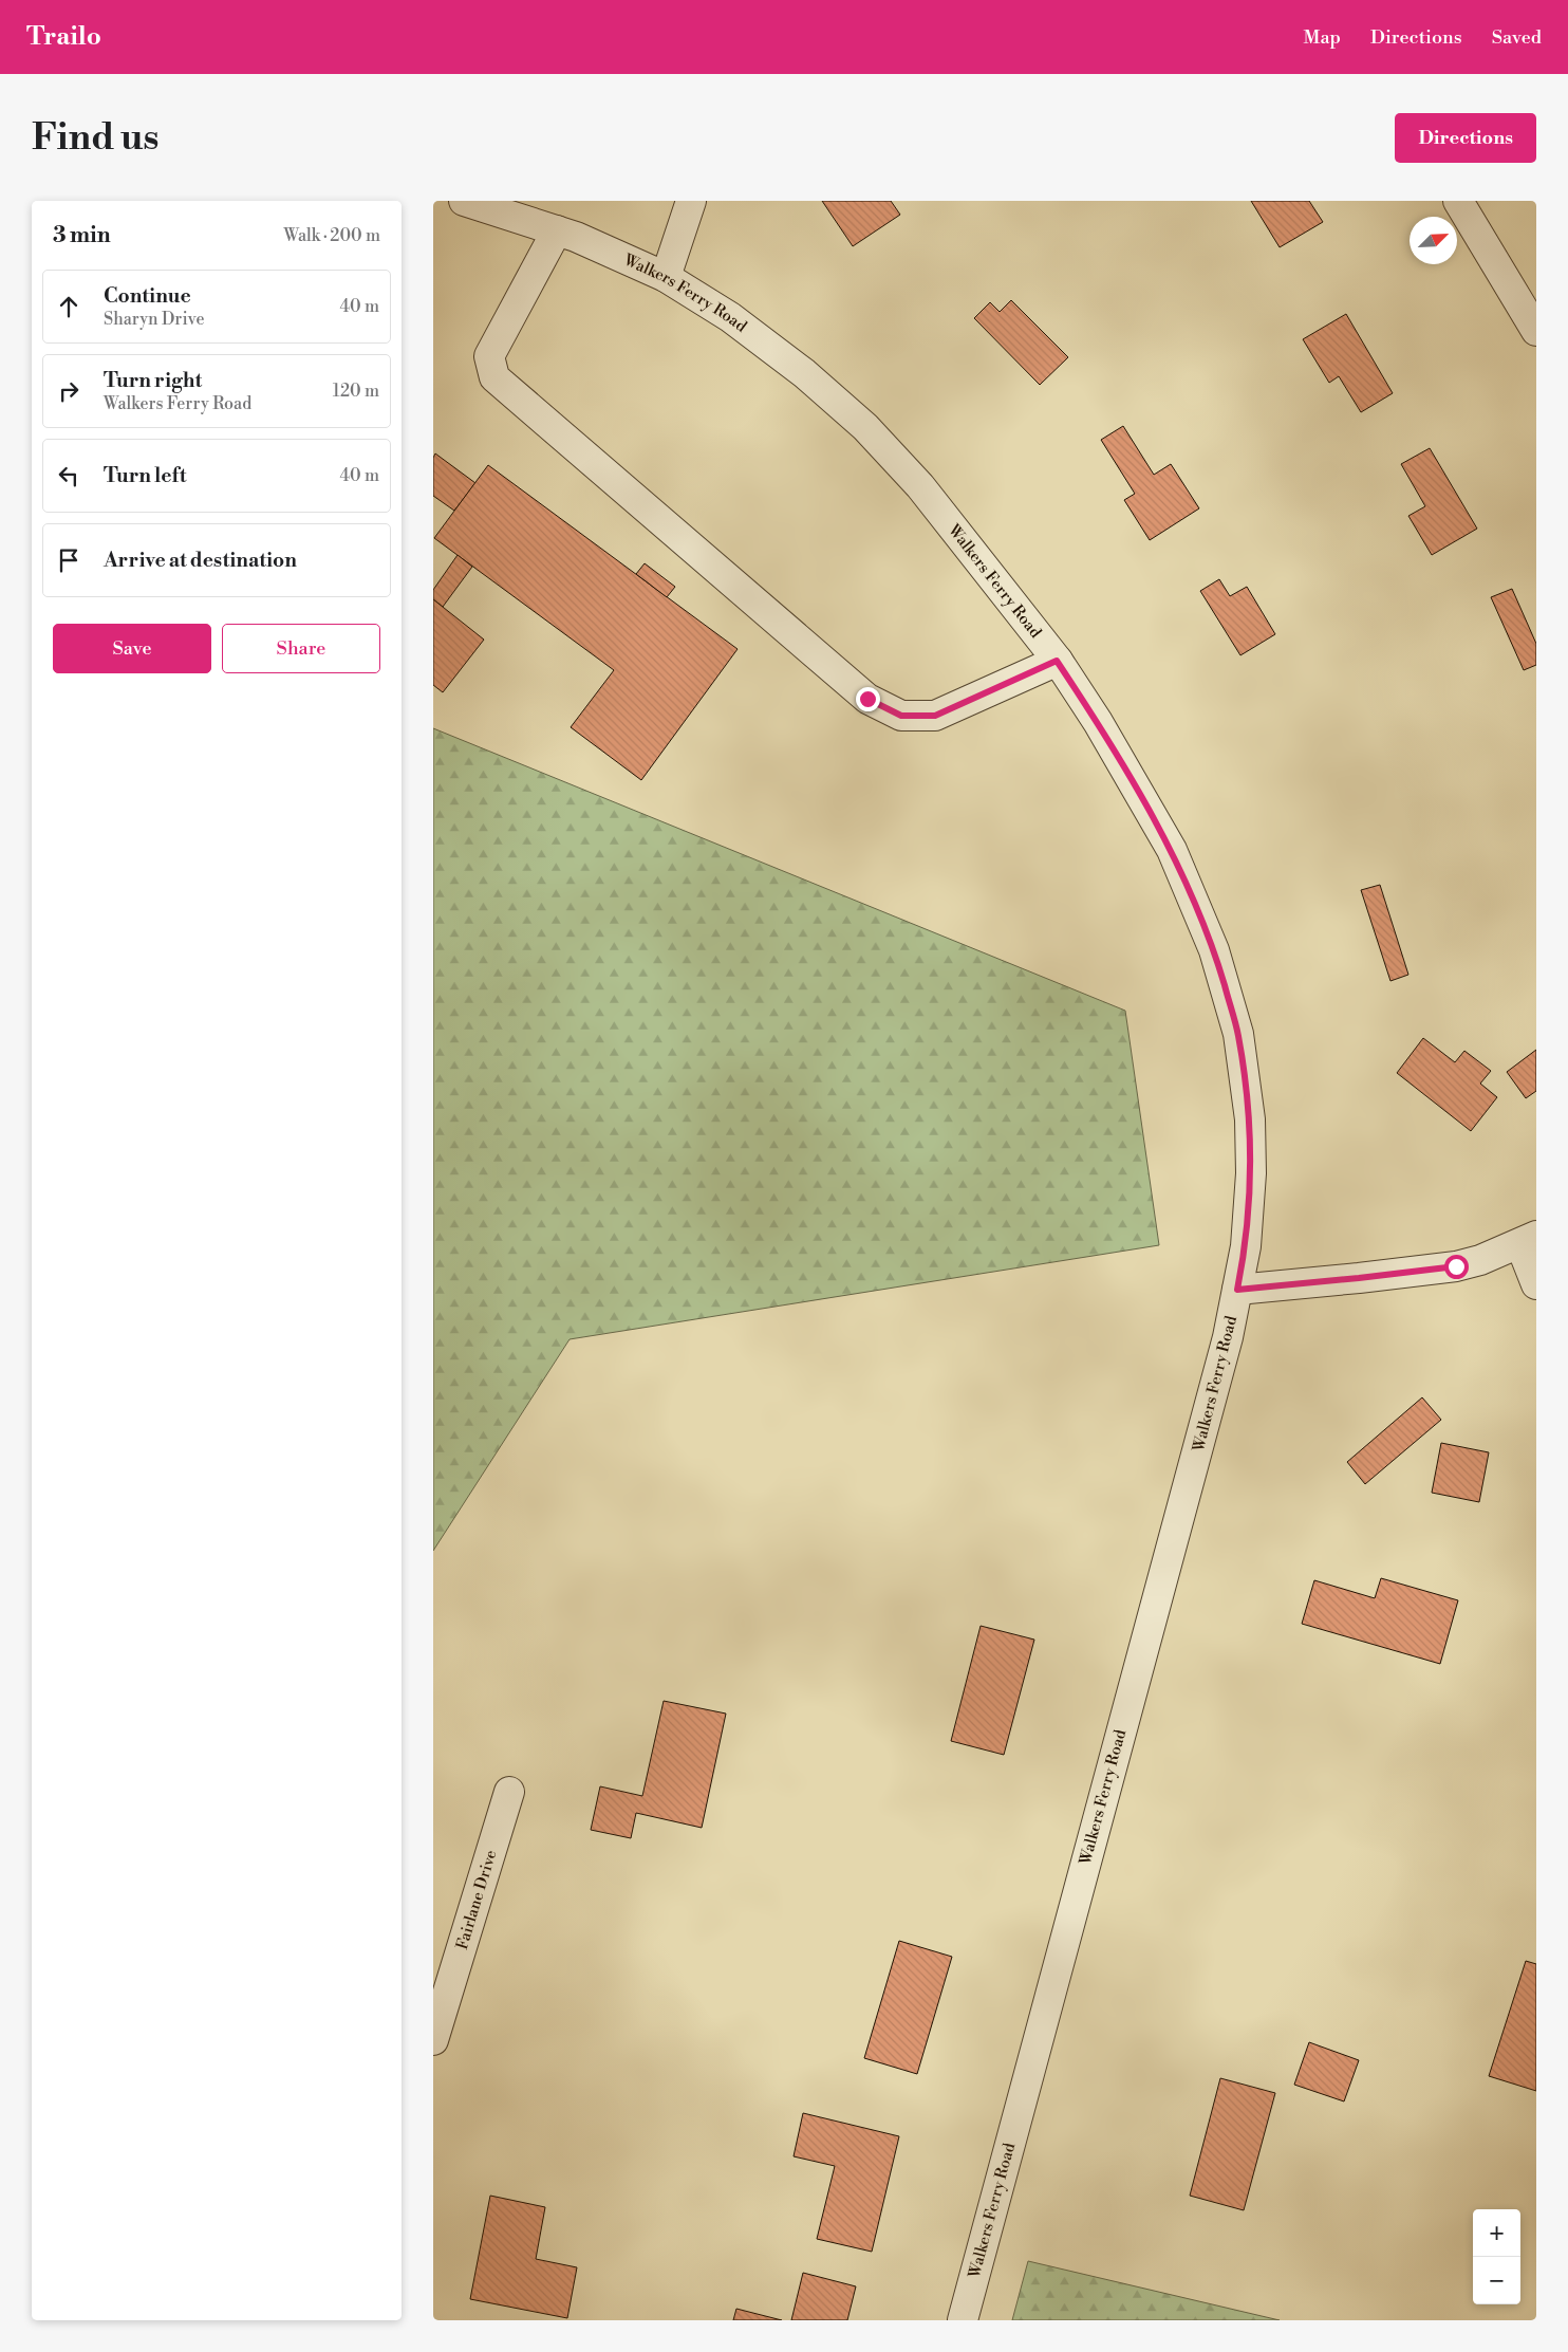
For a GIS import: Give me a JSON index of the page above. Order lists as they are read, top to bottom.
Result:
{
  "streets": {
    "street": ["Walkers Ferry Road", "Fairlane Drive"]
  },
  "north": "top right",
  "page": {
    "header": "Trailo",
    "nav": ["Map", "Directions", "Saved"],
    "buttons": [
      "Directions",
      ["Save", "Share"]
    ],
    "title": "Find us",
    "heading": ["3 min", "Walk · 200 m"],
    "list": [
      ["Continue", "Sharyn Drive", "40 m"],
      ["Turn right", "Walkers Ferry Road", "120 m"],
      ["Turn left", "40 m"],
      "Arrive at destination"
    ],
    "map_buttons": ["+", "−"]
  }
}
